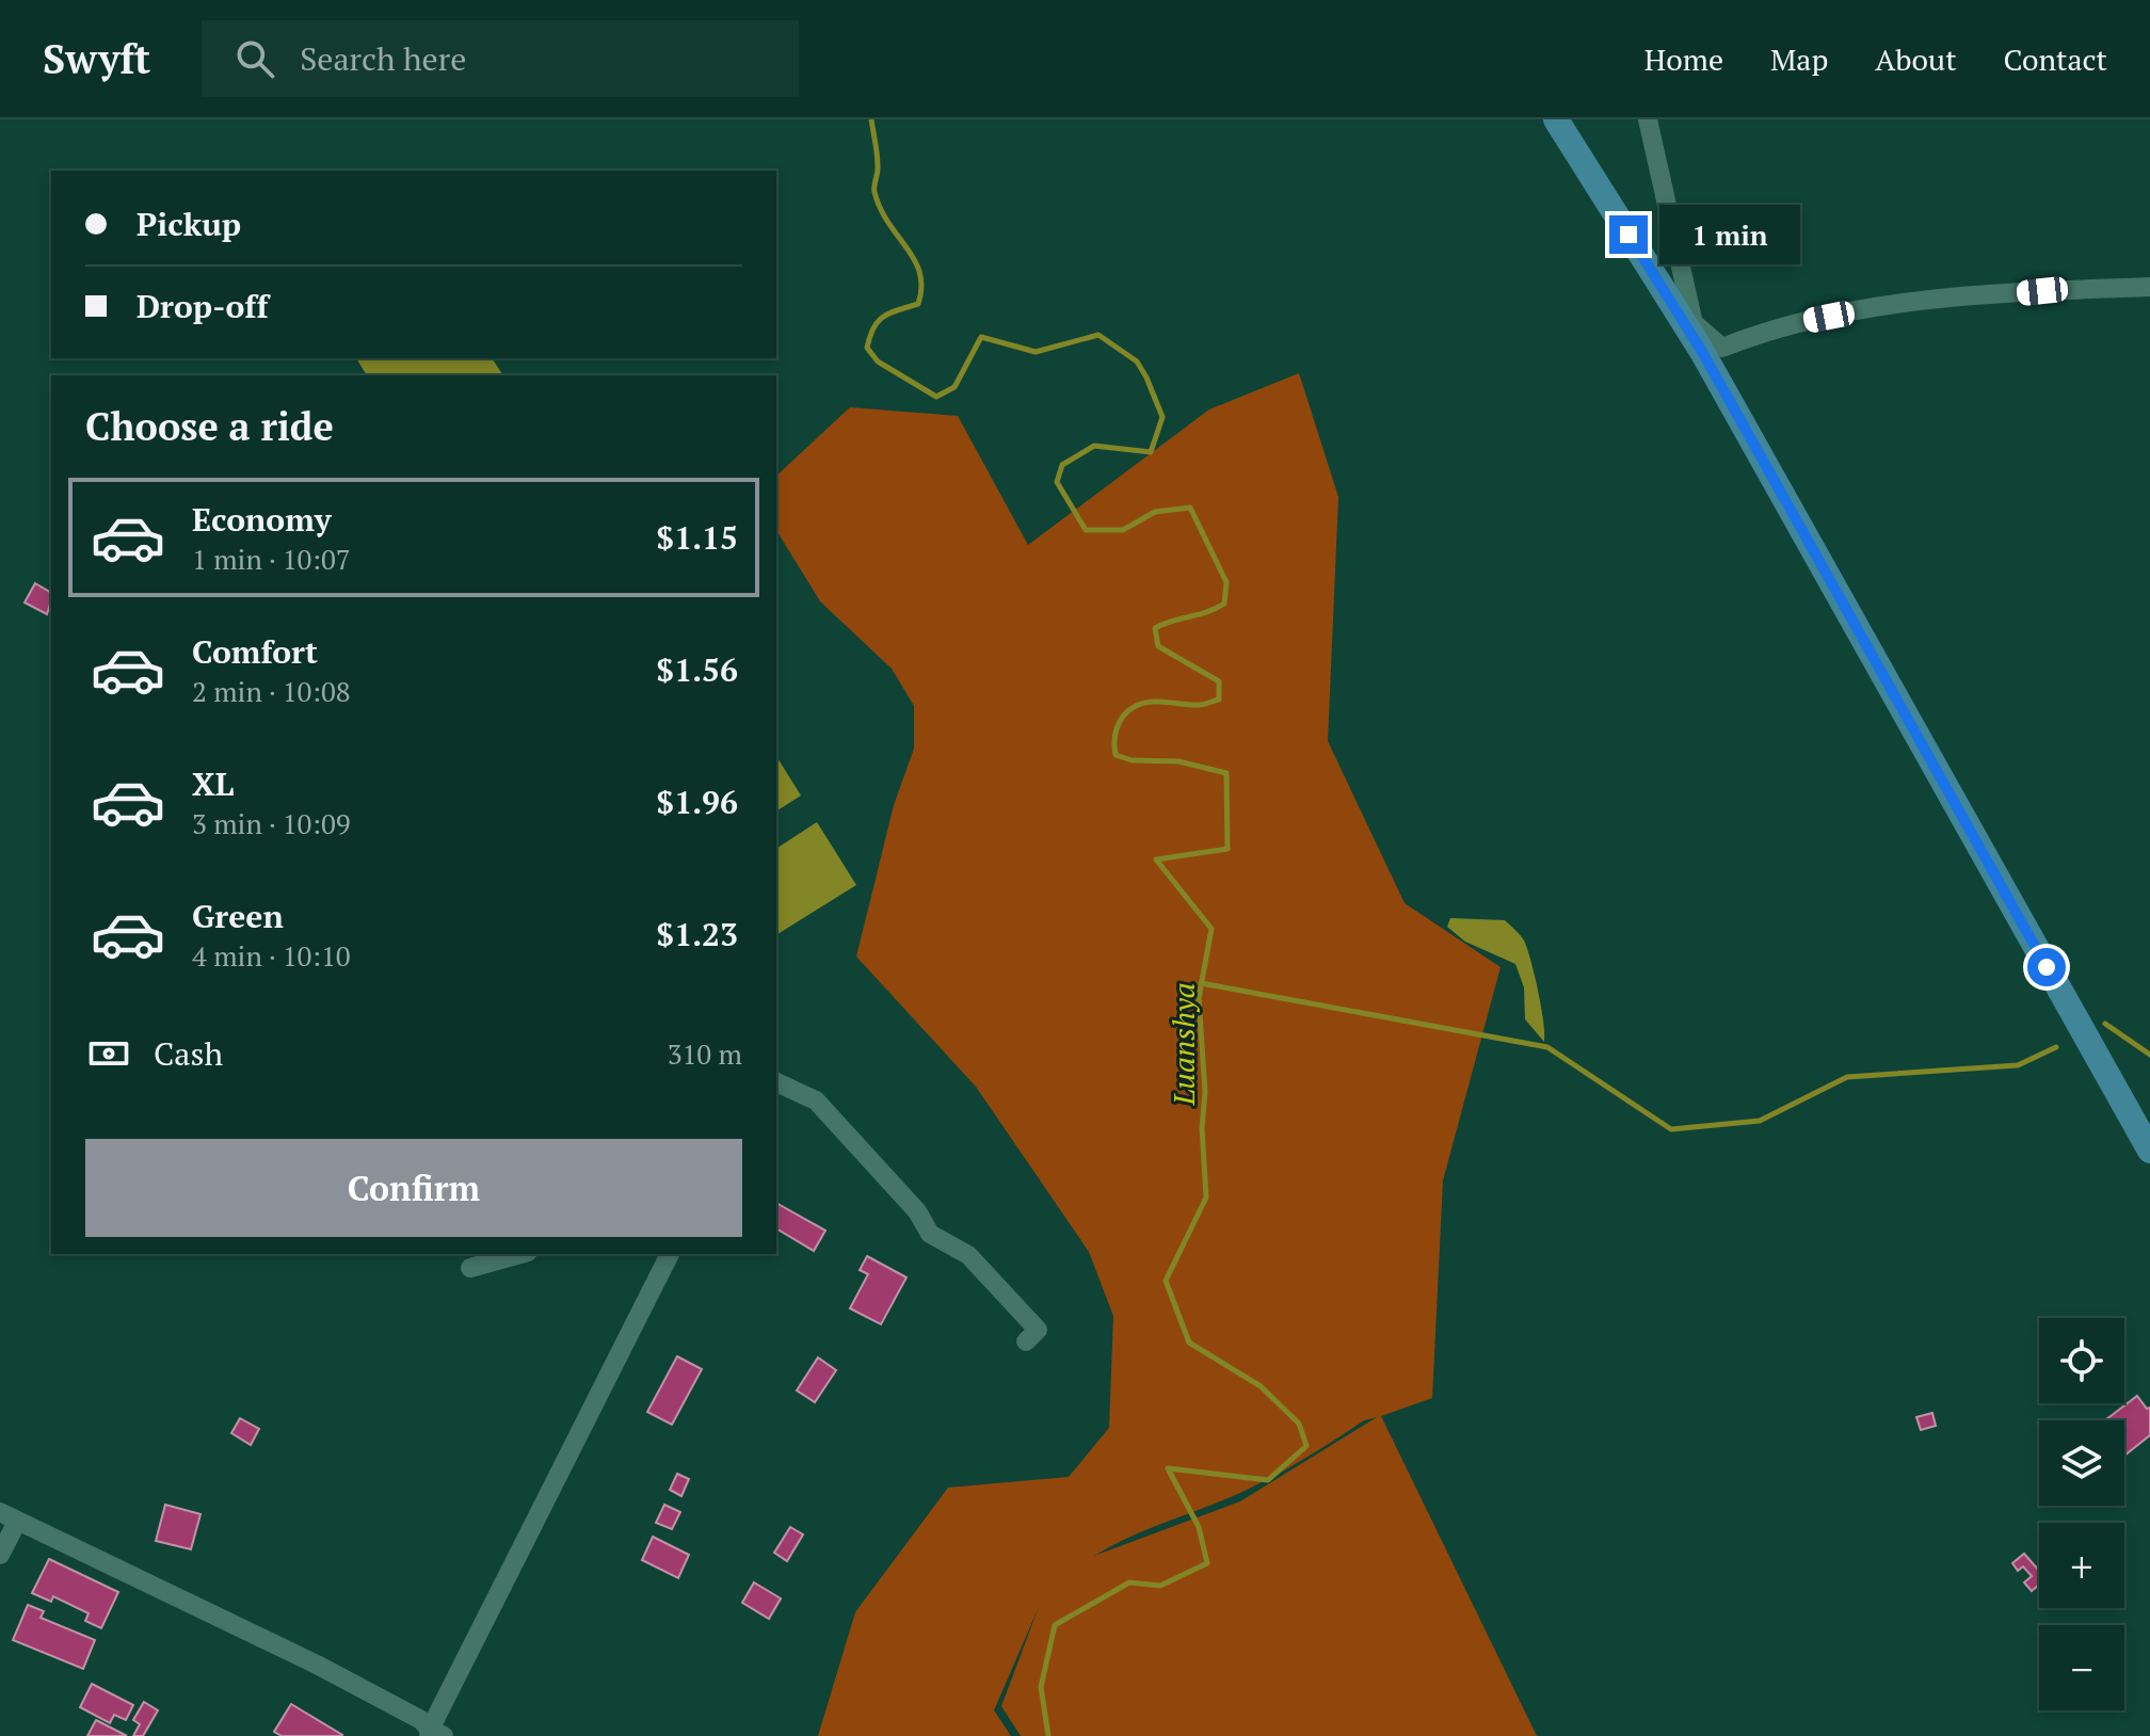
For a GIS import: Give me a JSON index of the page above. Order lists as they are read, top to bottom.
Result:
{
  "water": ["Luanshya"],
  "page": {
    "header": "Swyft",
    "search": "Search here",
    "nav": [
      "Home",
      "Map",
      "About",
      "Contact"
    ],
    "banner": ["Pickup", "Drop-off"],
    "bubble": "1 min",
    "heading": "Choose a ride",
    "list": [
      {
        "name": "Economy",
        "note": "1 min · 10:07",
        "value": "$1.15"
      },
      {
        "name": "Comfort",
        "note": "2 min · 10:08",
        "value": "$1.56"
      },
      {
        "name": "XL",
        "note": "3 min · 10:09",
        "value": "$1.96"
      },
      {
        "name": "Green",
        "note": "4 min · 10:10",
        "value": "$1.23"
      }
    ],
    "pay": ["Cash", "310 m"],
    "buttons": "Confirm",
    "map_buttons": ["+", "−"]
  }
}
